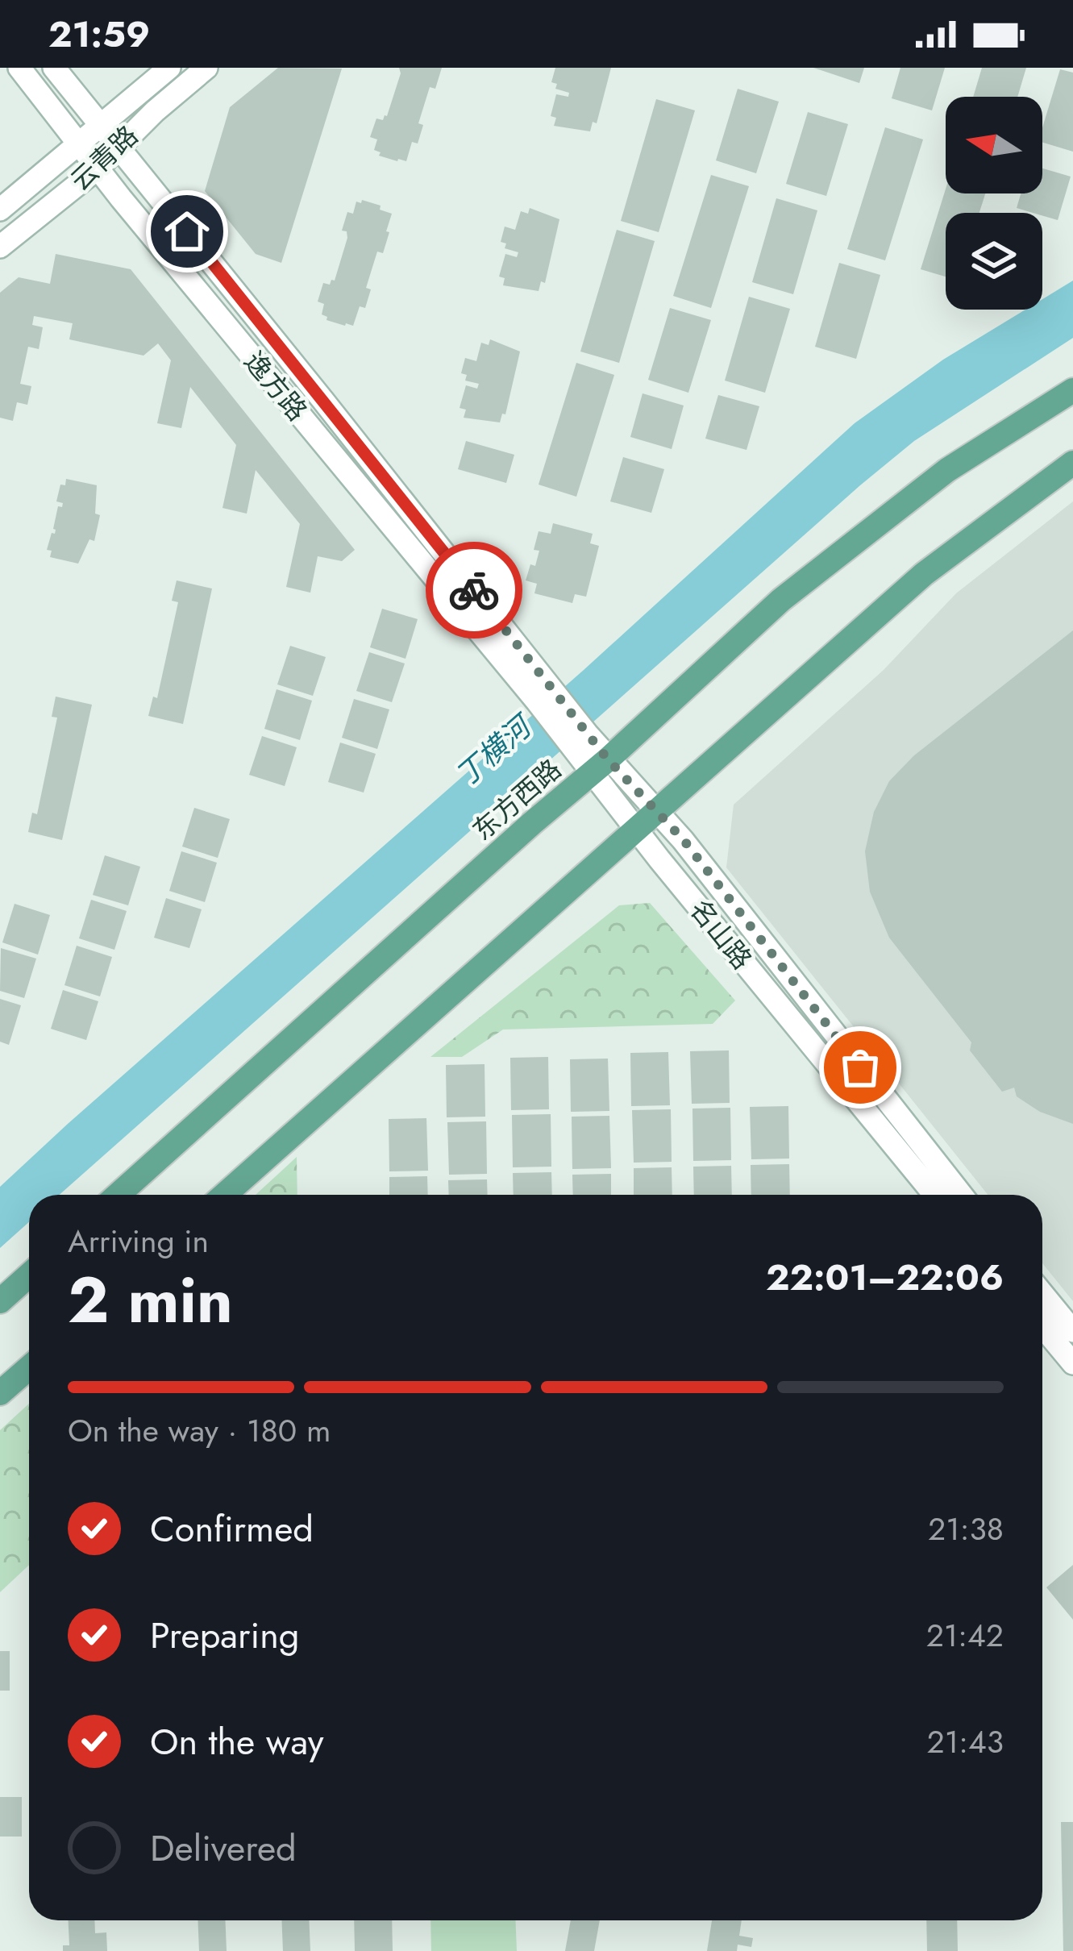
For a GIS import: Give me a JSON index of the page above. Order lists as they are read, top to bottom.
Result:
{
  "streets": {
    "main road": ["东方西路"],
    "street": ["云青路", "逸方路", "名山路"]
  },
  "crossings": [
    ["云青路", "逸方路"],
    ["东方西路", "名山路"]
  ],
  "water": ["丁横河"],
  "north": "left",
  "page": {
    "status": "21:59",
    "heading": ["2 min", "Arriving in", "22:01–22:06"],
    "bar": "On the way · 180 m",
    "list": [
      ["Confirmed", "21:38"],
      ["Preparing", "21:42"],
      ["On the way", "21:43"],
      "Delivered"
    ]
  }
}
